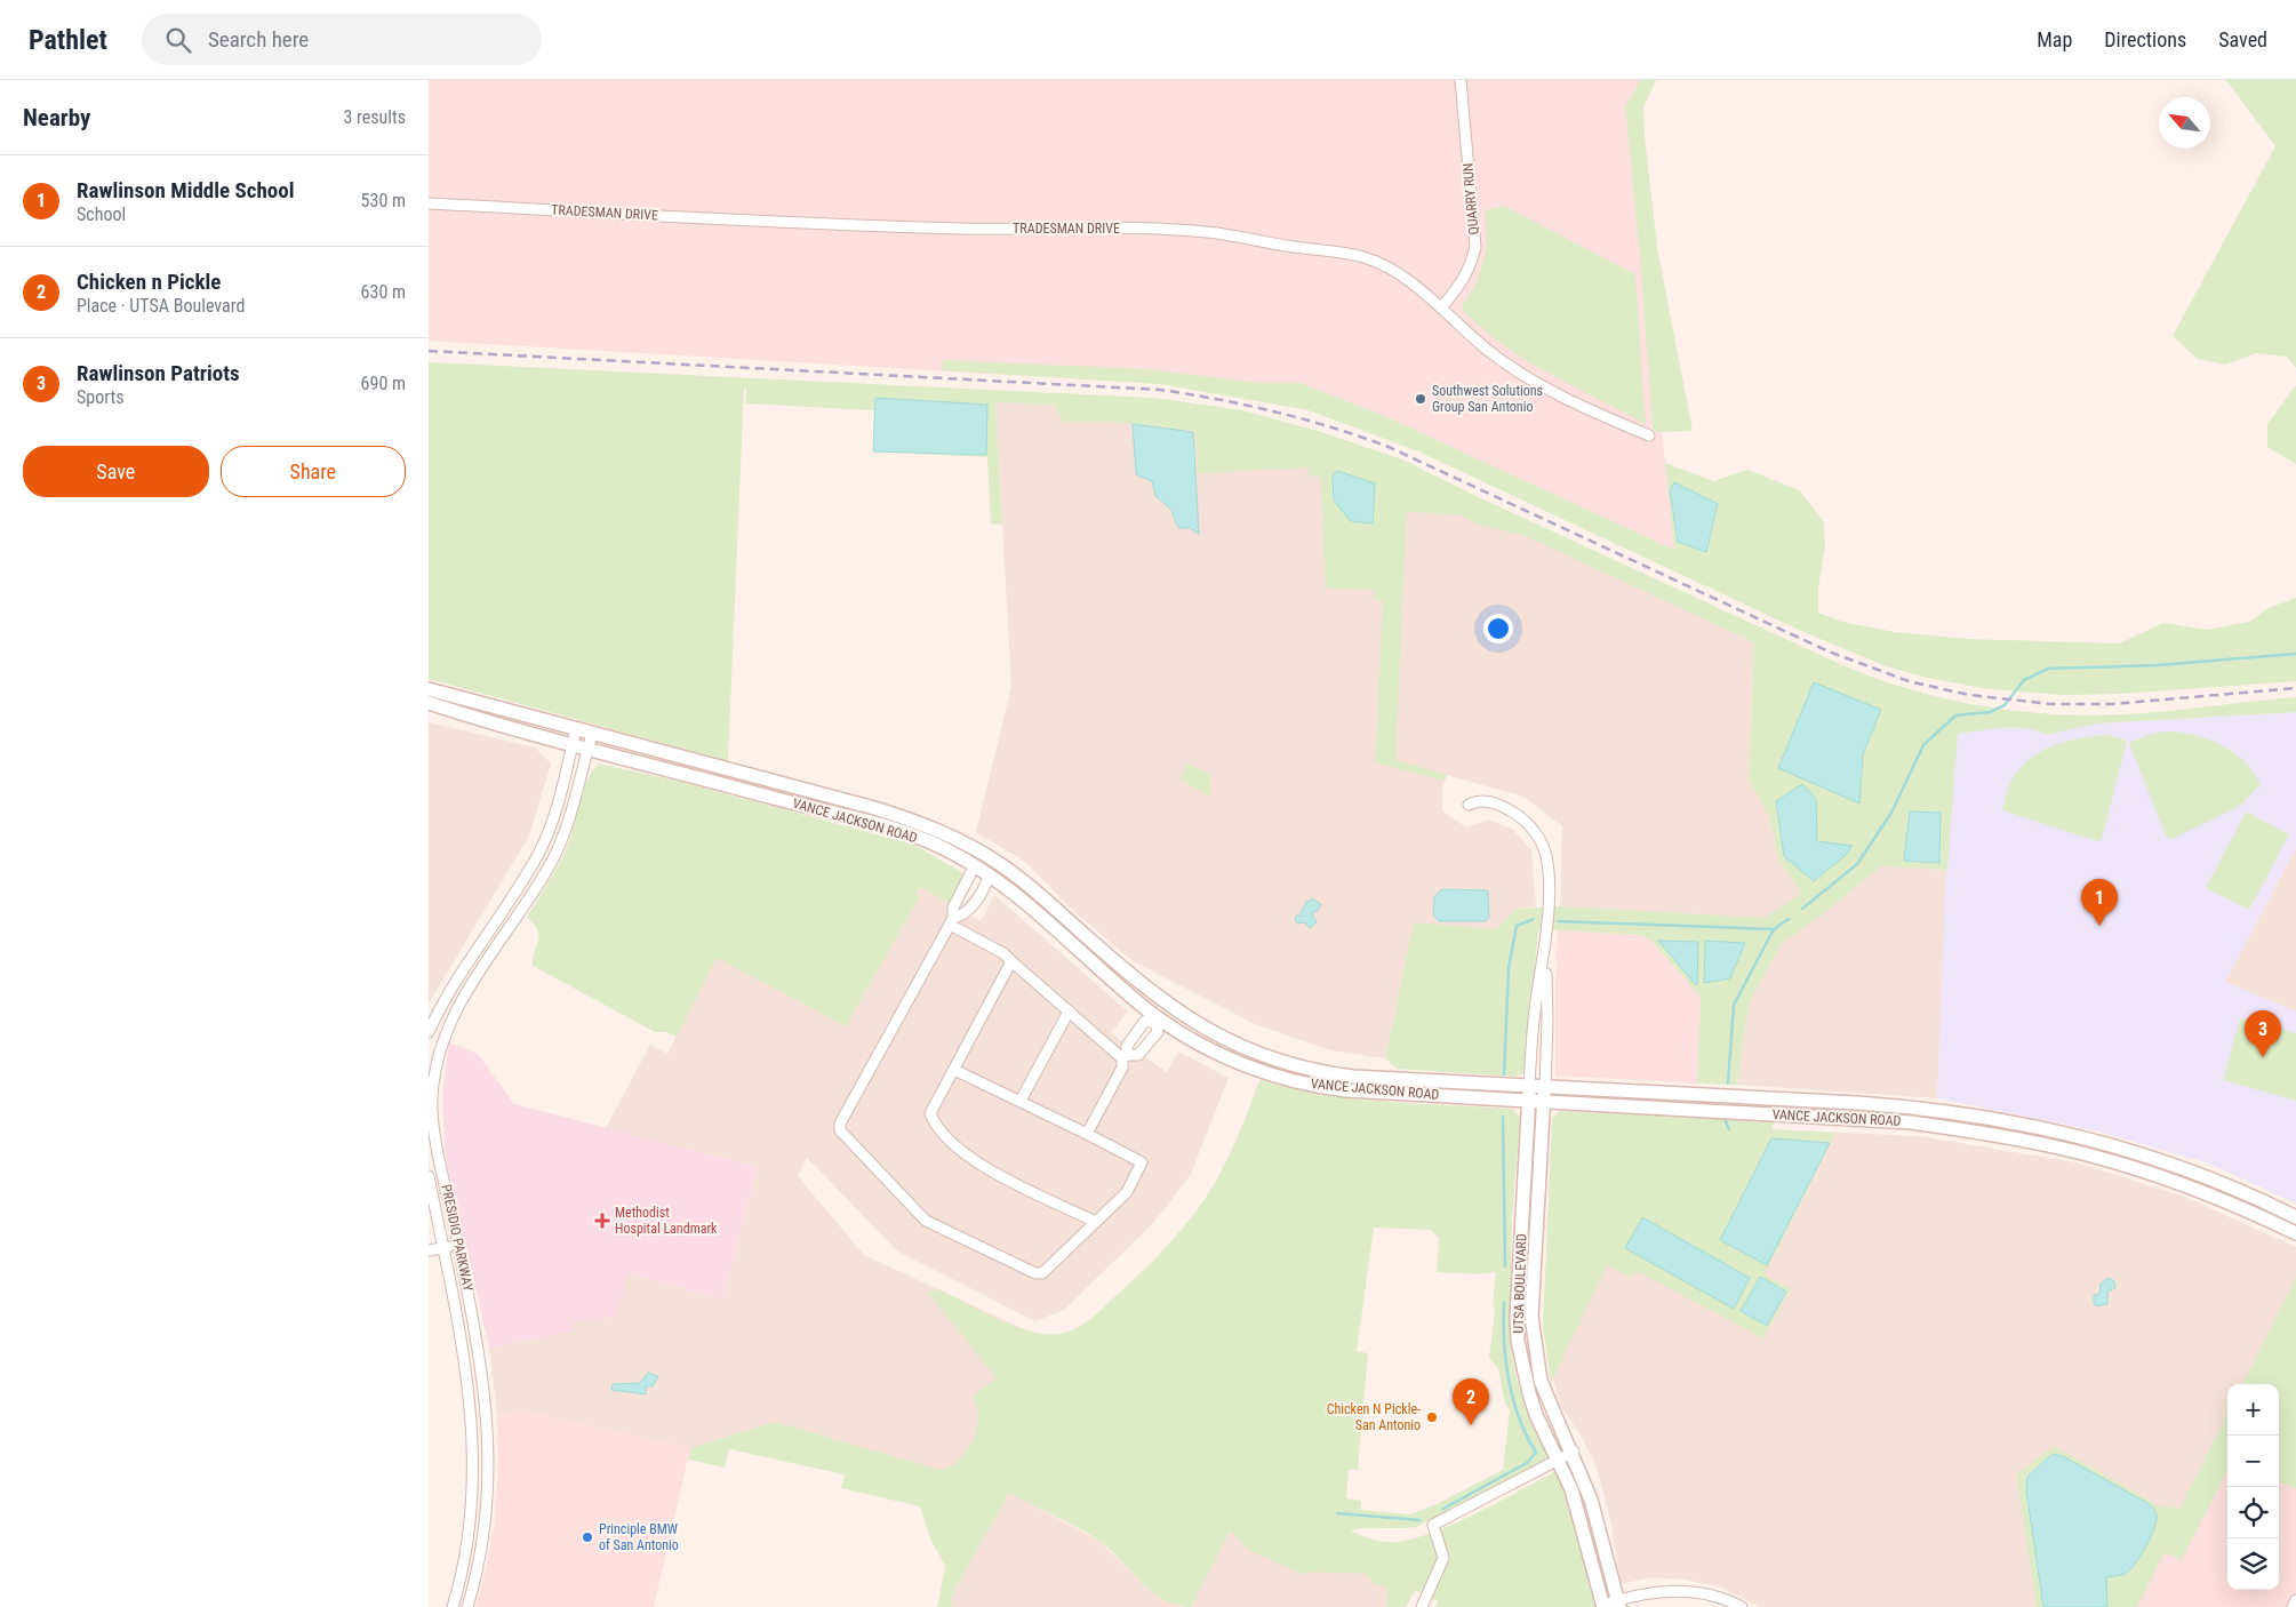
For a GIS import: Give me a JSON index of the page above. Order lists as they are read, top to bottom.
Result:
{
  "streets": {
    "main road": ["VANCE JACKSON ROAD", "UTSA BOULEVARD"],
    "street": ["QUARRY RUN", "TRADESMAN DRIVE", "PRESIDIO PARKWAY"]
  },
  "crossings": [
    ["QUARRY RUN", "TRADESMAN DRIVE"],
    ["VANCE JACKSON ROAD", "PRESIDIO PARKWAY"],
    ["VANCE JACKSON ROAD", "UTSA BOULEVARD"]
  ],
  "places": {
    "other": ["Southwest Solutions Group San Antonio", "Chicken N Pickle- San Antonio", "Principle BMW of San Antonio"],
    "health": ["Methodist Hospital Landmark"]
  },
  "north": "top left",
  "page": {
    "header": "Pathlet",
    "search": "Search here",
    "nav": ["Map", "Directions", "Saved"],
    "heading": ["Nearby", "3 results"],
    "list": [
      {
        "mark": "1",
        "name": "Rawlinson Middle School",
        "note": "School",
        "value": "530 m"
      },
      {
        "mark": "2",
        "name": "Chicken n Pickle",
        "note": "Place · UTSA Boulevard",
        "value": "630 m"
      },
      {
        "mark": "3",
        "name": "Rawlinson Patriots",
        "note": "Sports",
        "value": "690 m"
      }
    ],
    "buttons": ["Save", "Share"],
    "pins": ["1", "3", "2"],
    "map_buttons": ["+", "−"]
  }
}
